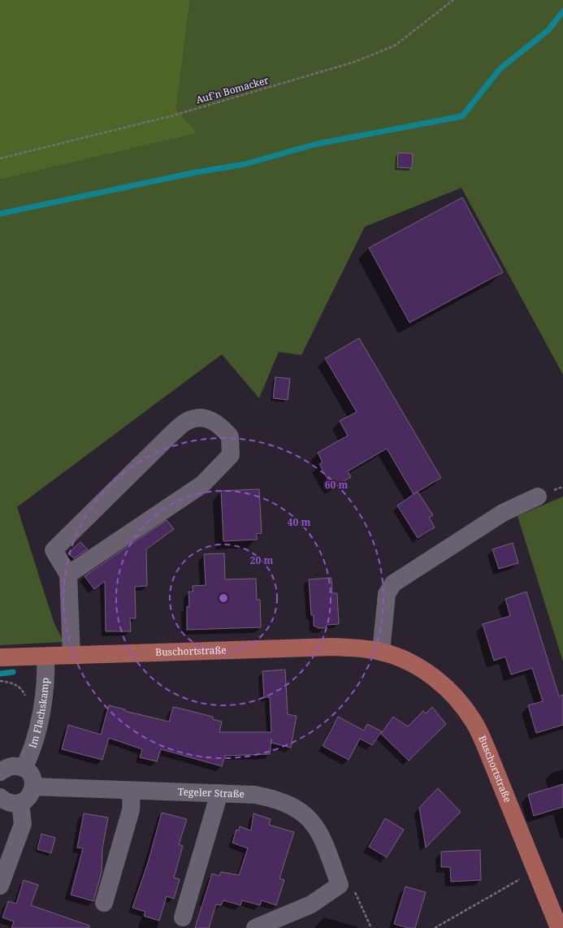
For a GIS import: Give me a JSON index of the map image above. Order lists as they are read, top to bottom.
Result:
{
  "streets": {
    "main road": ["Buschortstraße"],
    "street": ["Im Flachskamp", "Tegeler Straße"],
    "path": ["Auf'n Bomacker"]
  },
  "crossings": [
    ["Buschortstraße", "Im Flachskamp"]
  ],
  "rings": ["60 m", "40 m", "20 m"]
}
